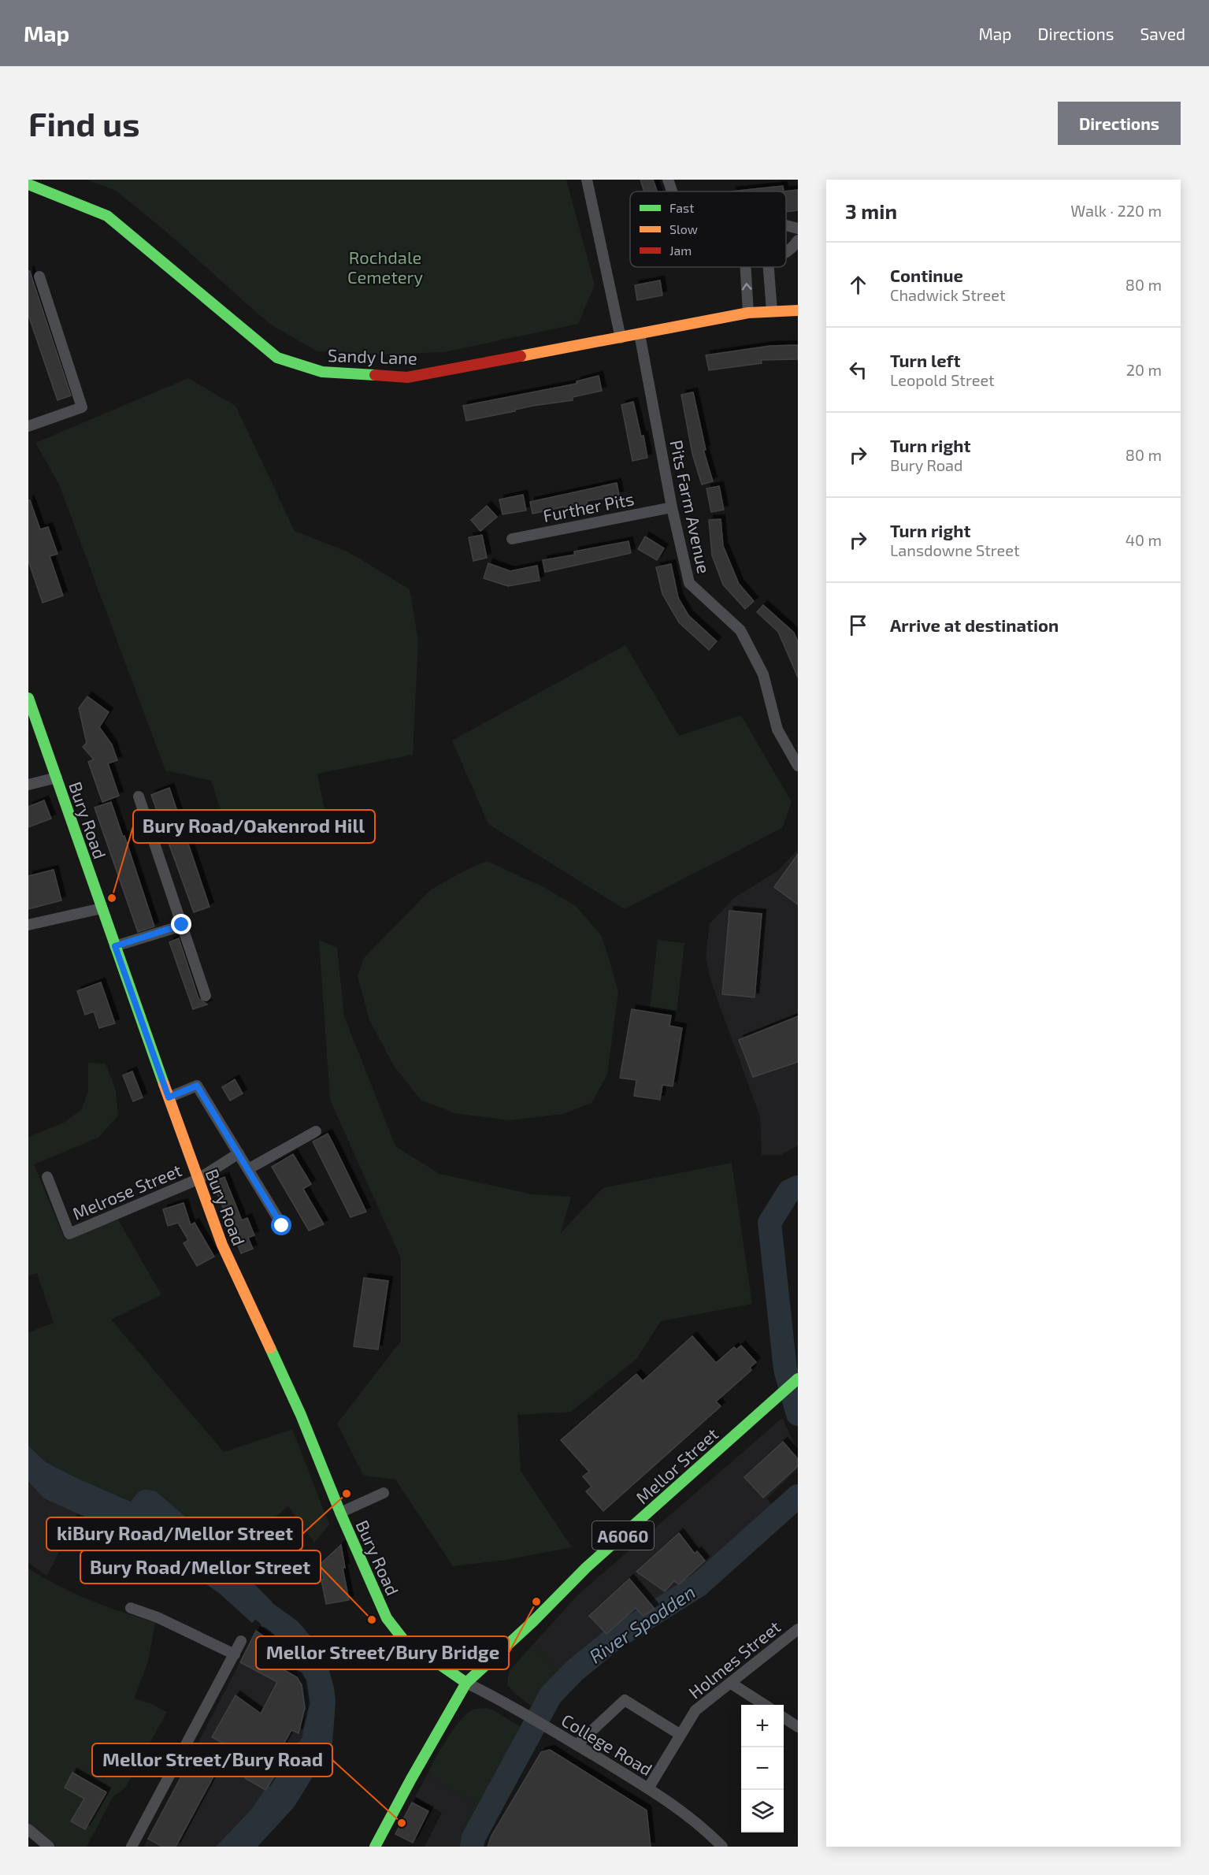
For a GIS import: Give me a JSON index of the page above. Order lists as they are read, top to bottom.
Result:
{
  "streets": {
    "main road": [
      "Sandy Lane",
      "Bury Road",
      "Mellor Street",
      "A6060"
    ],
    "street": [
      "Further Pits",
      "Pits Farm Avenue",
      "Melrose Street",
      "Holmes Street",
      "College Road"
    ]
  },
  "crossings": [
    ["Sandy Lane", "Pits Farm Avenue"],
    ["Further Pits", "Pits Farm Avenue"],
    ["Bury Road", "Melrose Street"],
    ["Bury Road", "Mellor Street"],
    ["Bury Road", "College Road"],
    ["Mellor Street", "College Road"],
    ["Holmes Street", "College Road"]
  ],
  "water": ["River Spodden"],
  "parks": ["Rochdale Cemetery"],
  "places": [
    "Bury Road/Oakenrod Hill",
    "kiBury Road/Mellor Street",
    "Mellor Street/Bury Bridge",
    "Bury Road/Mellor Street",
    "Mellor Street/Bury Road"
  ],
  "legend": ["Fast", "Slow", "Jam"],
  "page": {
    "header": "Map",
    "nav": ["Map", "Directions", "Saved"],
    "buttons": "Directions",
    "title": "Find us",
    "heading": ["3 min", "Walk · 220 m"],
    "list": [
      ["Continue", "Chadwick Street", "80 m"],
      ["Turn left", "Leopold Street", "20 m"],
      ["Turn right", "Bury Road", "80 m"],
      ["Turn right", "Lansdowne Street", "40 m"],
      "Arrive at destination"
    ],
    "map_buttons": ["+", "−"]
  }
}
